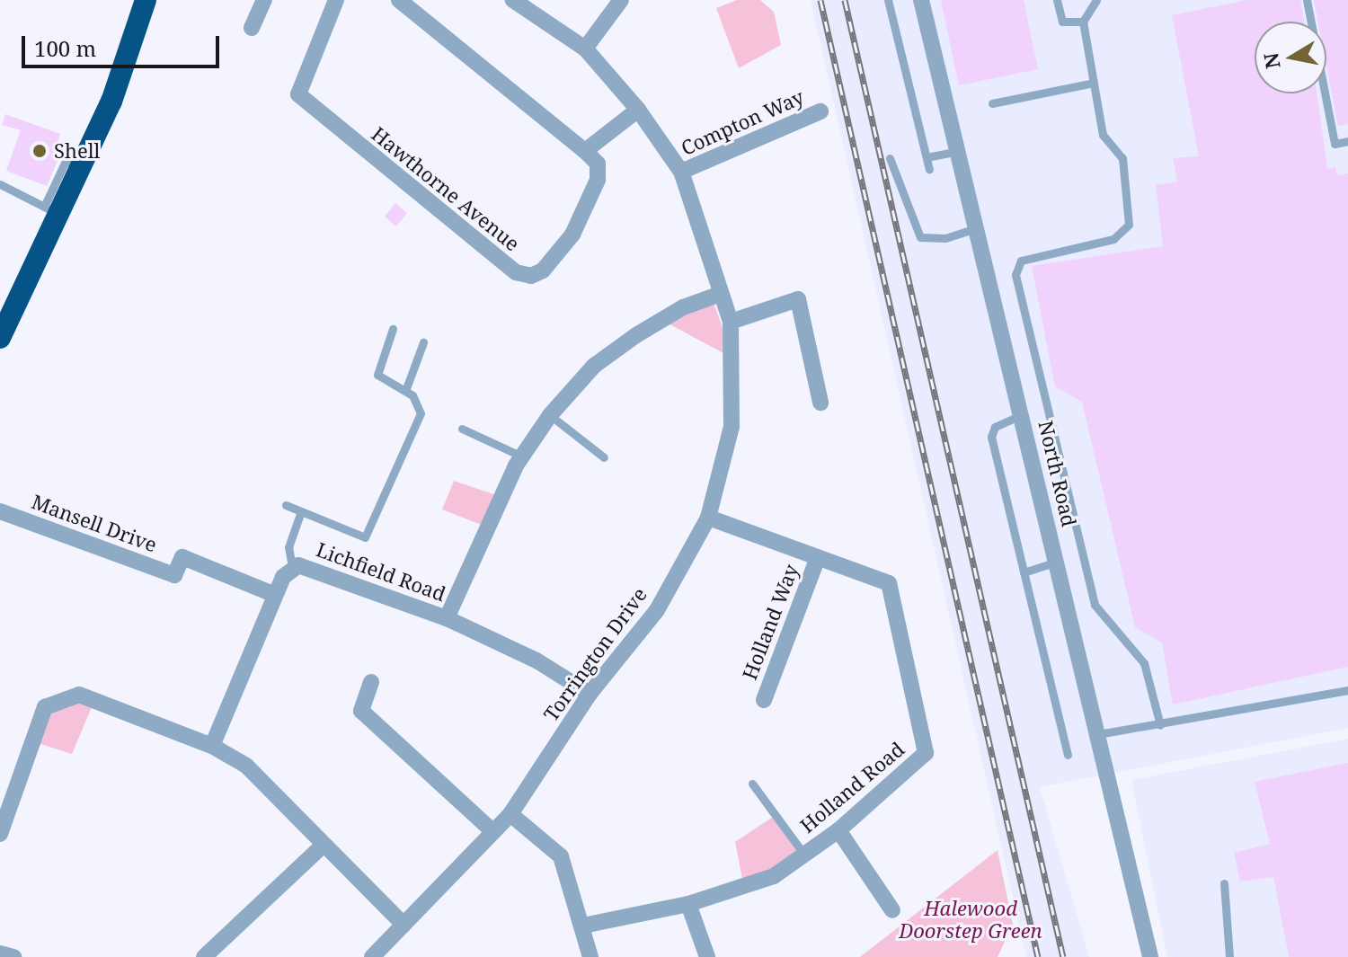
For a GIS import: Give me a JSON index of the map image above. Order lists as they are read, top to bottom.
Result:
{
  "streets": {
    "street": [
      "Compton Way",
      "Hawthorne Avenue",
      "North Road",
      "Mansell Drive",
      "Lichfield Road",
      "Holland Way",
      "Torrington Drive",
      "Holland Road"
    ]
  },
  "crossings": [
    ["Compton Way", "Torrington Drive"],
    ["Mansell Drive", "Lichfield Road"],
    ["Lichfield Road", "Torrington Drive"],
    ["Holland Way", "Holland Road"],
    ["Torrington Drive", "Holland Road"]
  ],
  "parks": ["Halewood Doorstep Green"],
  "places": ["Shell"],
  "scale_bar": "100 m",
  "north": "left"
}
